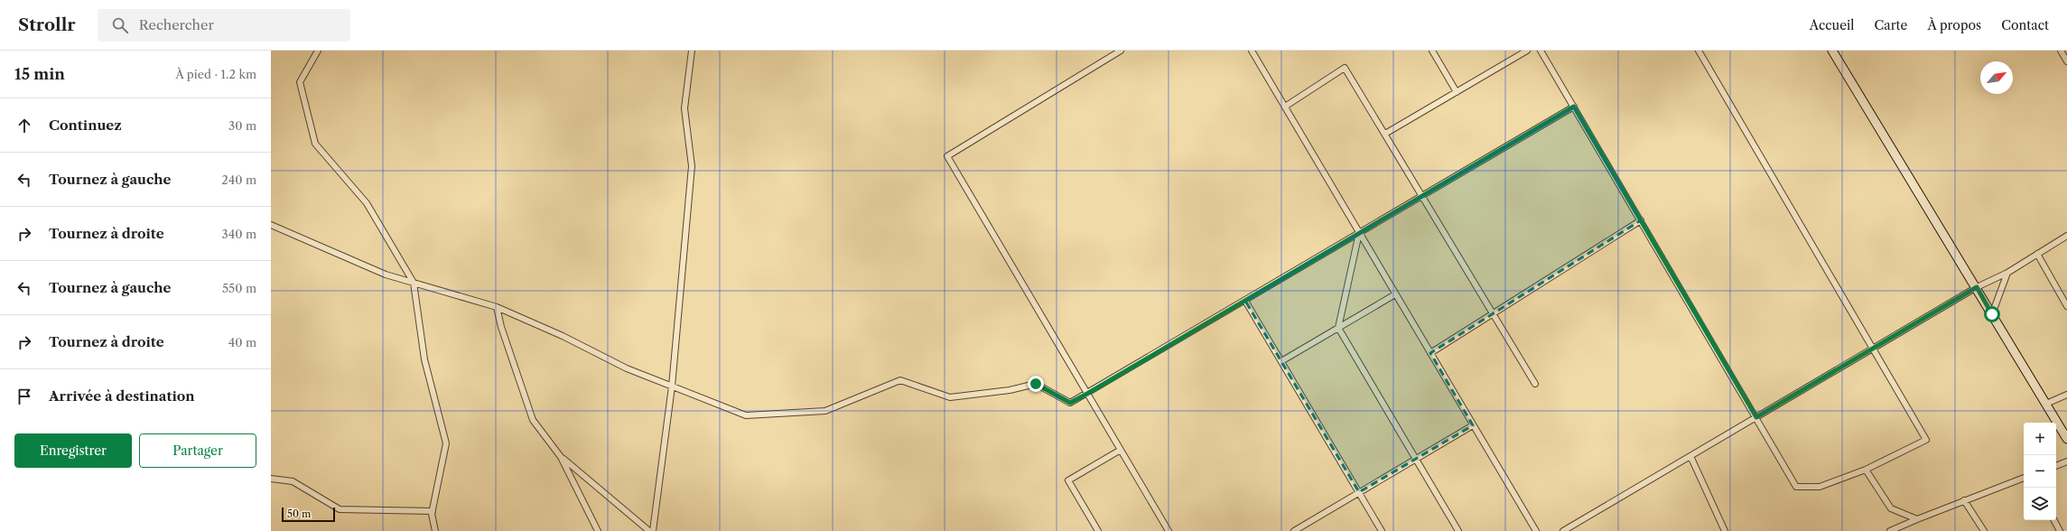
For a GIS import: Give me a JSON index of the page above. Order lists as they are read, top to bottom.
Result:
{
  "scale_bar": "50 m",
  "north": "top right",
  "page": {
    "header": "Strollr",
    "search": "Rechercher",
    "nav": [
      "Accueil",
      "Carte",
      "À propos",
      "Contact"
    ],
    "heading": ["15 min", "À pied · 1.2 km"],
    "list": [
      ["Continuez", "30 m"],
      ["Tournez à gauche", "240 m"],
      ["Tournez à droite", "340 m"],
      ["Tournez à gauche", "550 m"],
      ["Tournez à droite", "40 m"],
      "Arrivée à destination"
    ],
    "buttons": ["Enregistrer", "Partager"],
    "map_buttons": ["+", "−"],
    "scale": "50 m"
  }
}
